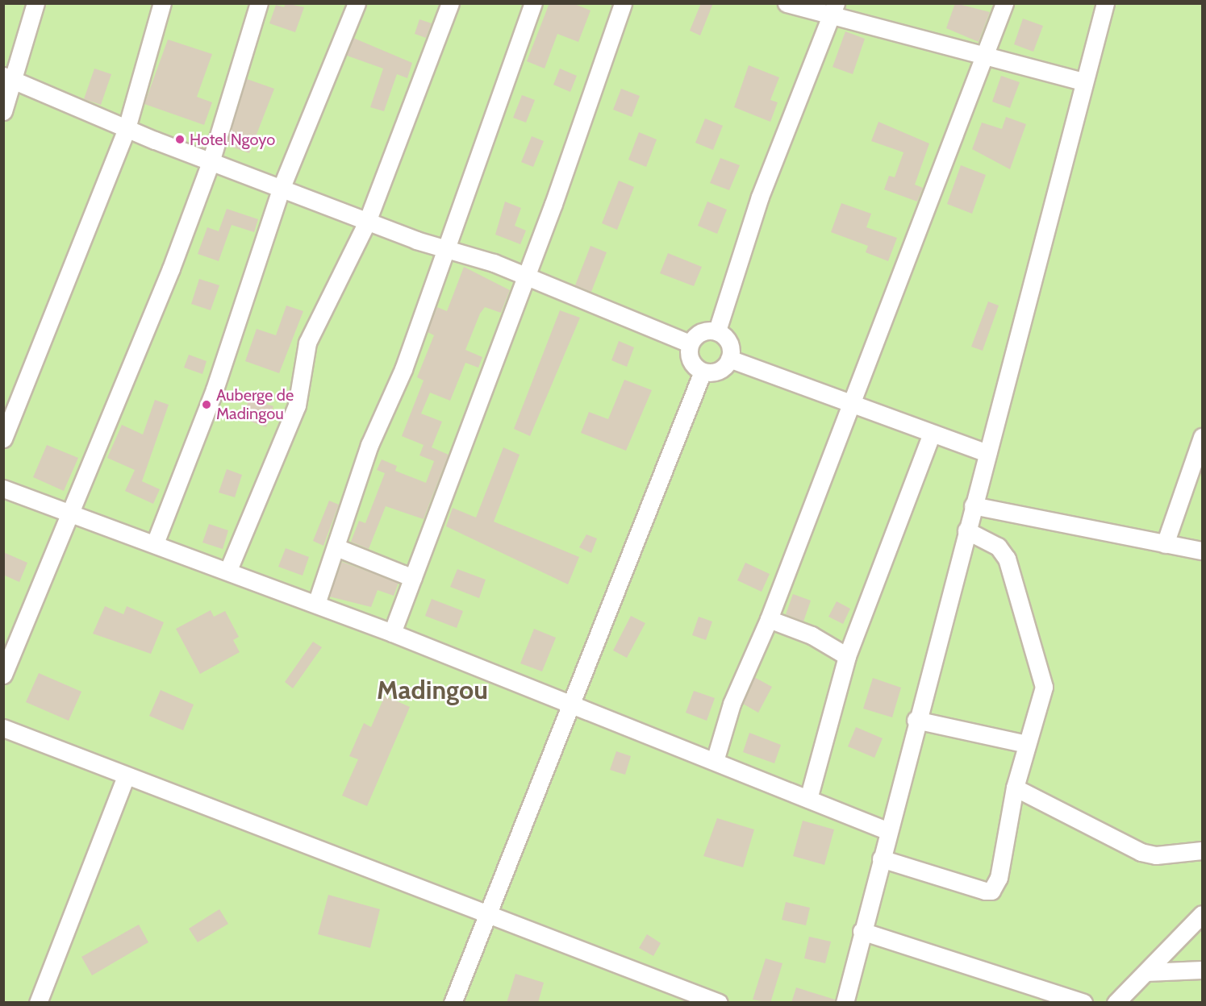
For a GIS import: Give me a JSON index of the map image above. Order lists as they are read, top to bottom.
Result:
{
  "districts": ["Madingou"],
  "places": ["Hotel Ngoyo", "Auberge de Madingou"]
}
